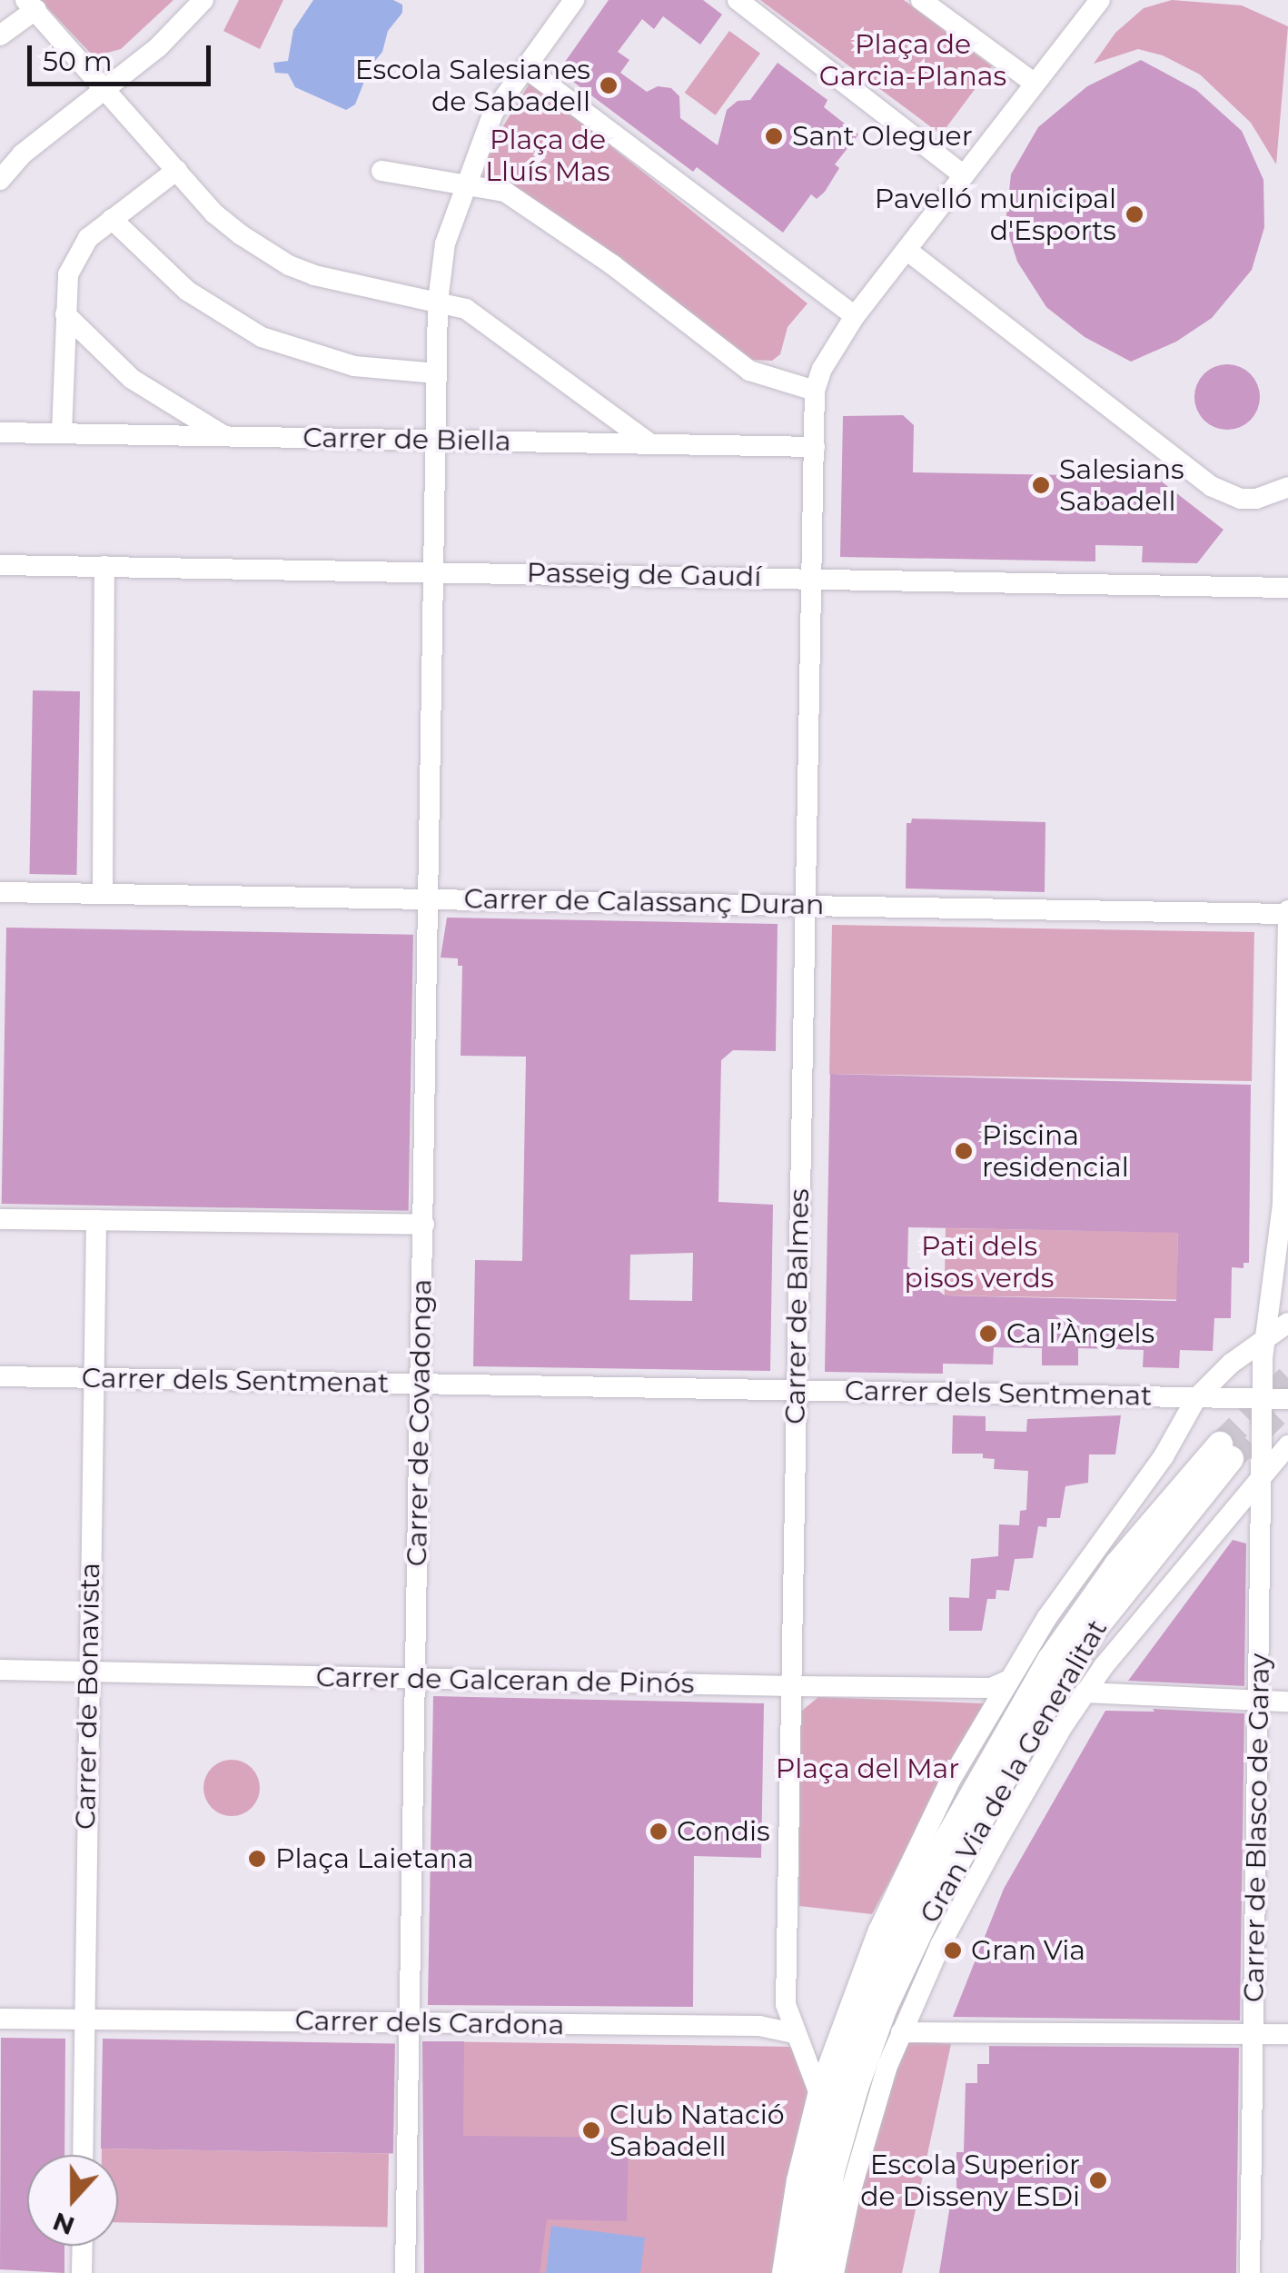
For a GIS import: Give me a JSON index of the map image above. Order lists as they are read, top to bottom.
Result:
{
  "streets": {
    "street": [
      "Carrer de Biella",
      "Passeig de Gaudí",
      "Carrer de Calassanç Duran",
      "Carrer de Balmes",
      "Carrer dels Sentmenat",
      "Carrer de Covadonga",
      "Carrer de Galceran de Pinós",
      "Carrer de Bonavista",
      "Gran Via de la Generalitat",
      "Carrer de Blasco de Garay",
      "Carrer dels Cardona"
    ]
  },
  "crossings": [
    ["Carrer de Biella", "Carrer de Balmes"],
    ["Carrer de Biella", "Carrer de Covadonga"],
    ["Passeig de Gaudí", "Carrer de Balmes"],
    ["Passeig de Gaudí", "Carrer de Covadonga"],
    ["Carrer de Calassanç Duran", "Carrer de Balmes"],
    ["Carrer de Calassanç Duran", "Carrer de Covadonga"],
    ["Carrer de Calassanç Duran", "Carrer de Blasco de Garay"],
    ["Carrer de Balmes", "Carrer dels Sentmenat"],
    ["Carrer de Balmes", "Carrer de Galceran de Pinós"],
    ["Carrer de Balmes", "Carrer dels Cardona"],
    ["Carrer dels Sentmenat", "Carrer de Covadonga"],
    ["Carrer dels Sentmenat", "Carrer de Bonavista"],
    ["Carrer dels Sentmenat", "Carrer de Blasco de Garay"],
    ["Carrer de Covadonga", "Carrer de Galceran de Pinós"],
    ["Carrer de Covadonga", "Carrer dels Cardona"],
    ["Carrer de Galceran de Pinós", "Carrer de Bonavista"],
    ["Carrer de Bonavista", "Carrer dels Cardona"]
  ],
  "parks": [
    "Plaça de Garcia-Planas",
    "Plaça de Lluís Mas",
    "Pati dels pisos verds",
    "Plaça del Mar"
  ],
  "places": [
    "Escola Salesianes de Sabadell",
    "Sant Oleguer",
    "Pavelló municipal d'Esports",
    "Salesians Sabadell",
    "Piscina residencial",
    "Ca l’Àngels",
    "Condis",
    "Plaça Laietana",
    "Gran Via",
    "Club Natació Sabadell",
    "Escola Superior de Disseny ESDi"
  ],
  "scale_bar": "50 m",
  "north": "bottom"
}
